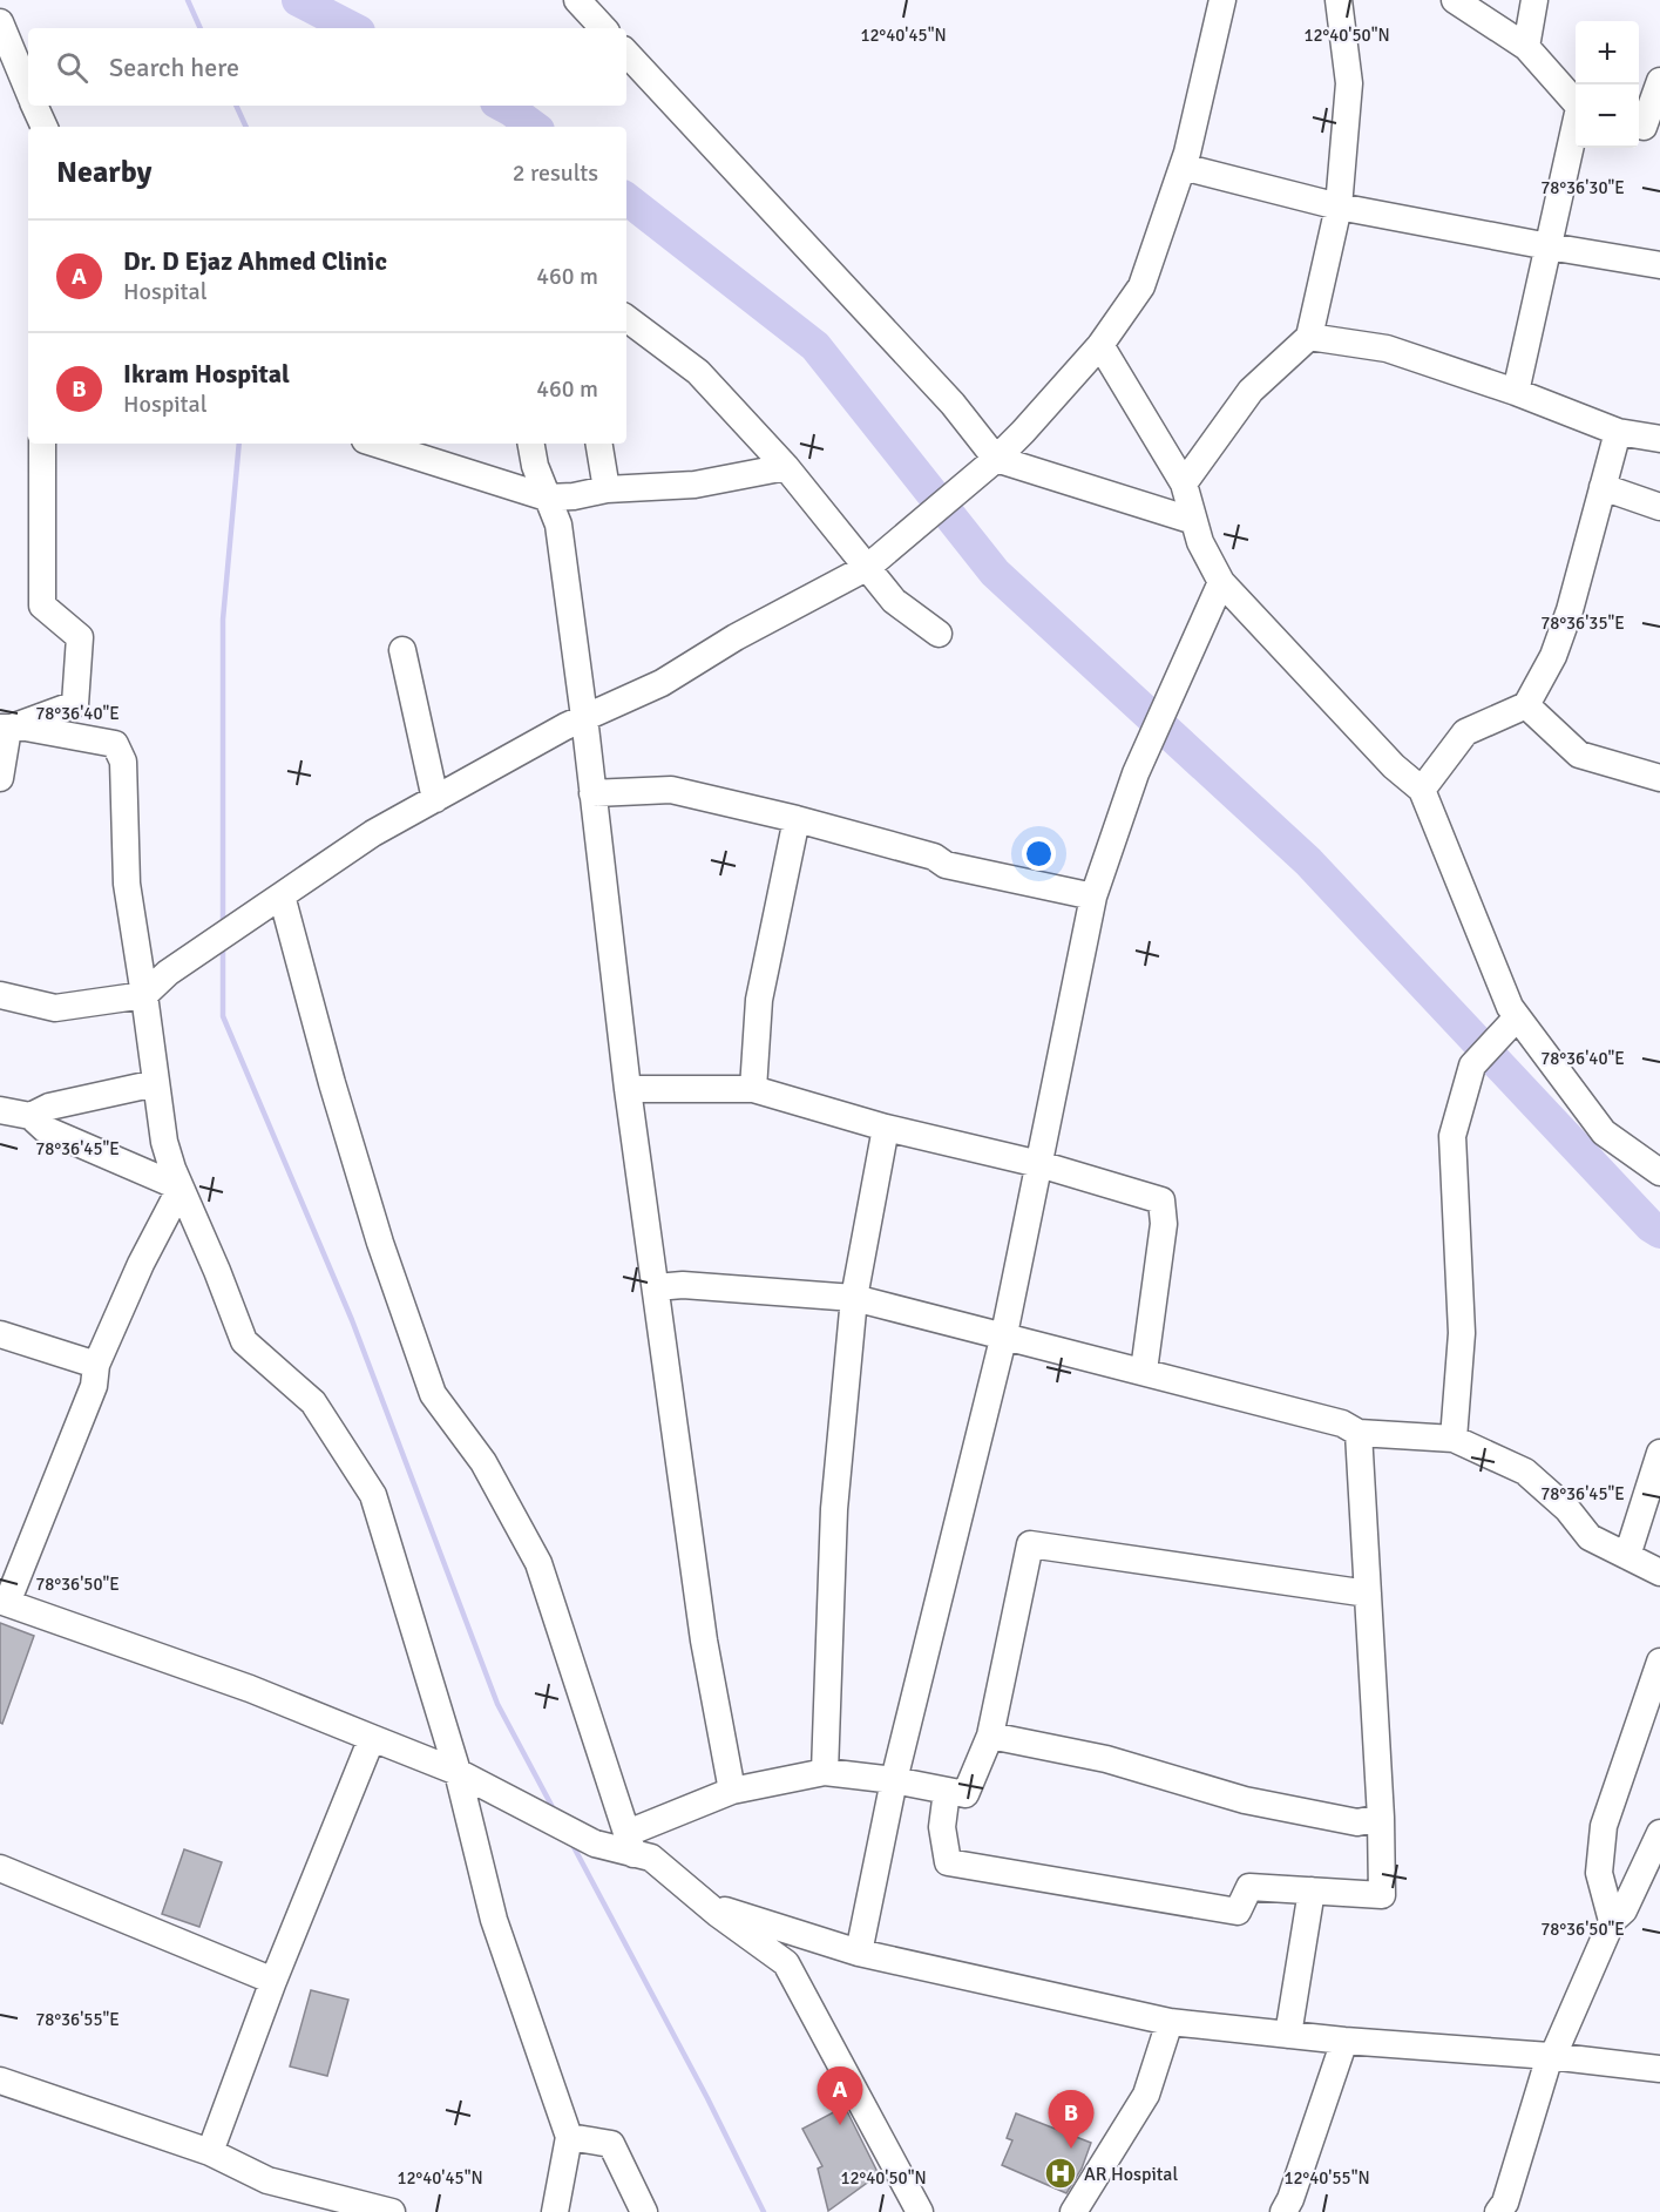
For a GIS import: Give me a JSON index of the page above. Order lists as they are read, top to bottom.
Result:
{
  "places": {
    "hospital": ["AR Hospital"]
  },
  "page": {
    "map_buttons": ["+", "−"],
    "search": "Search here",
    "heading": ["Nearby", "2 results"],
    "list": [
      {
        "mark": "A",
        "name": "Dr. D Ejaz Ahmed Clinic",
        "note": "Hospital",
        "value": "460 m"
      },
      {
        "mark": "B",
        "name": "Ikram Hospital",
        "note": "Hospital",
        "value": "460 m"
      }
    ],
    "pins": ["A", "B"]
  },
  "coordinates": [
    "12°40'45\"N",
    "12°40'50\"N",
    "78°36'30\"E",
    "78°36'35\"E",
    "78°36'40\"E",
    "78°36'45\"E",
    "78°36'50\"E",
    "78°36'55\"E",
    "12°40'55\"N"
  ]
}
